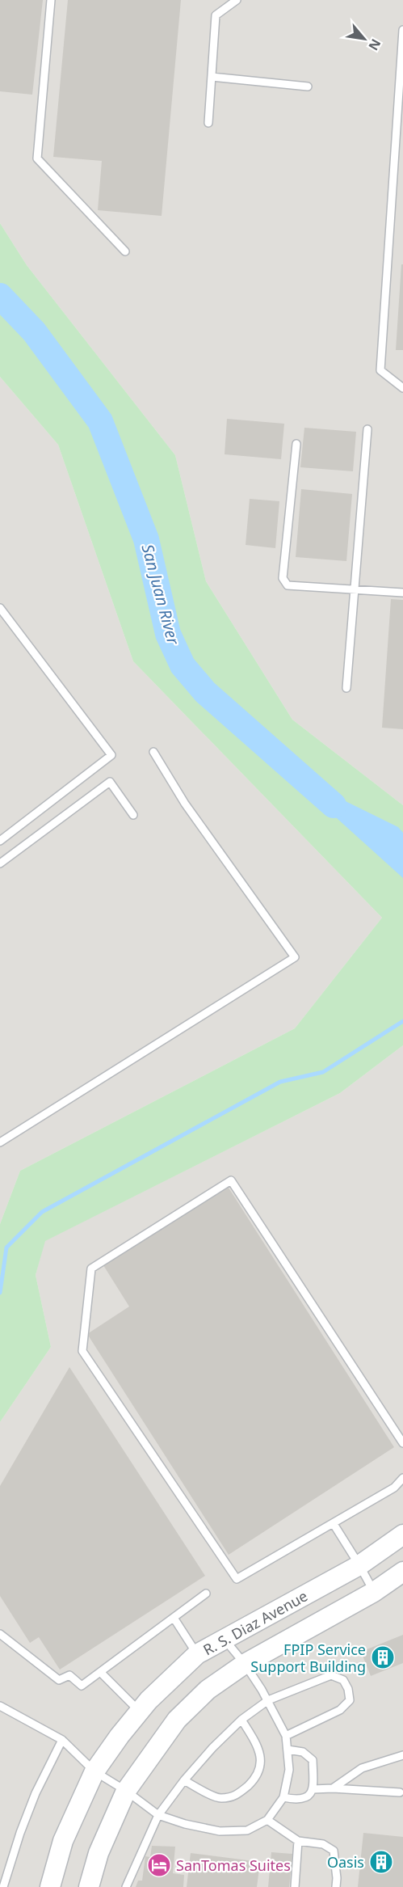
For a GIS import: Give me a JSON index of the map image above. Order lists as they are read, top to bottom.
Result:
{
  "streets": {
    "street": ["R. S. Diaz Avenue"]
  },
  "water": ["San Juan River"],
  "places": {
    "building": ["FPIP Service Support Building", "Oasis"],
    "hotel": ["SanTomas Suites"]
  },
  "north": "bottom right"
}
